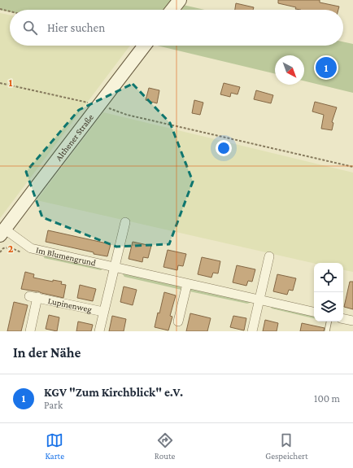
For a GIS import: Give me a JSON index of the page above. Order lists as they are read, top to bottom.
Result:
{
  "streets": {
    "main road": ["Althener Straße"],
    "street": ["Im Blumengrund", "Lupinenweg"]
  },
  "crossings": [
    ["Althener Straße", "Im Blumengrund"]
  ],
  "north": "bottom right",
  "page": {
    "search": "Hier suchen",
    "pins": "1",
    "heading": "In der Nähe",
    "list": [
      {
        "mark": "1",
        "name": "KGV \"Zum Kirchblick\" e.V.",
        "note": "Park",
        "value": "100 m"
      }
    ],
    "nav": ["Karte", "Route", "Gespeichert"]
  },
  "grid": {
    "rows": ["1", "2"]
  }
}
